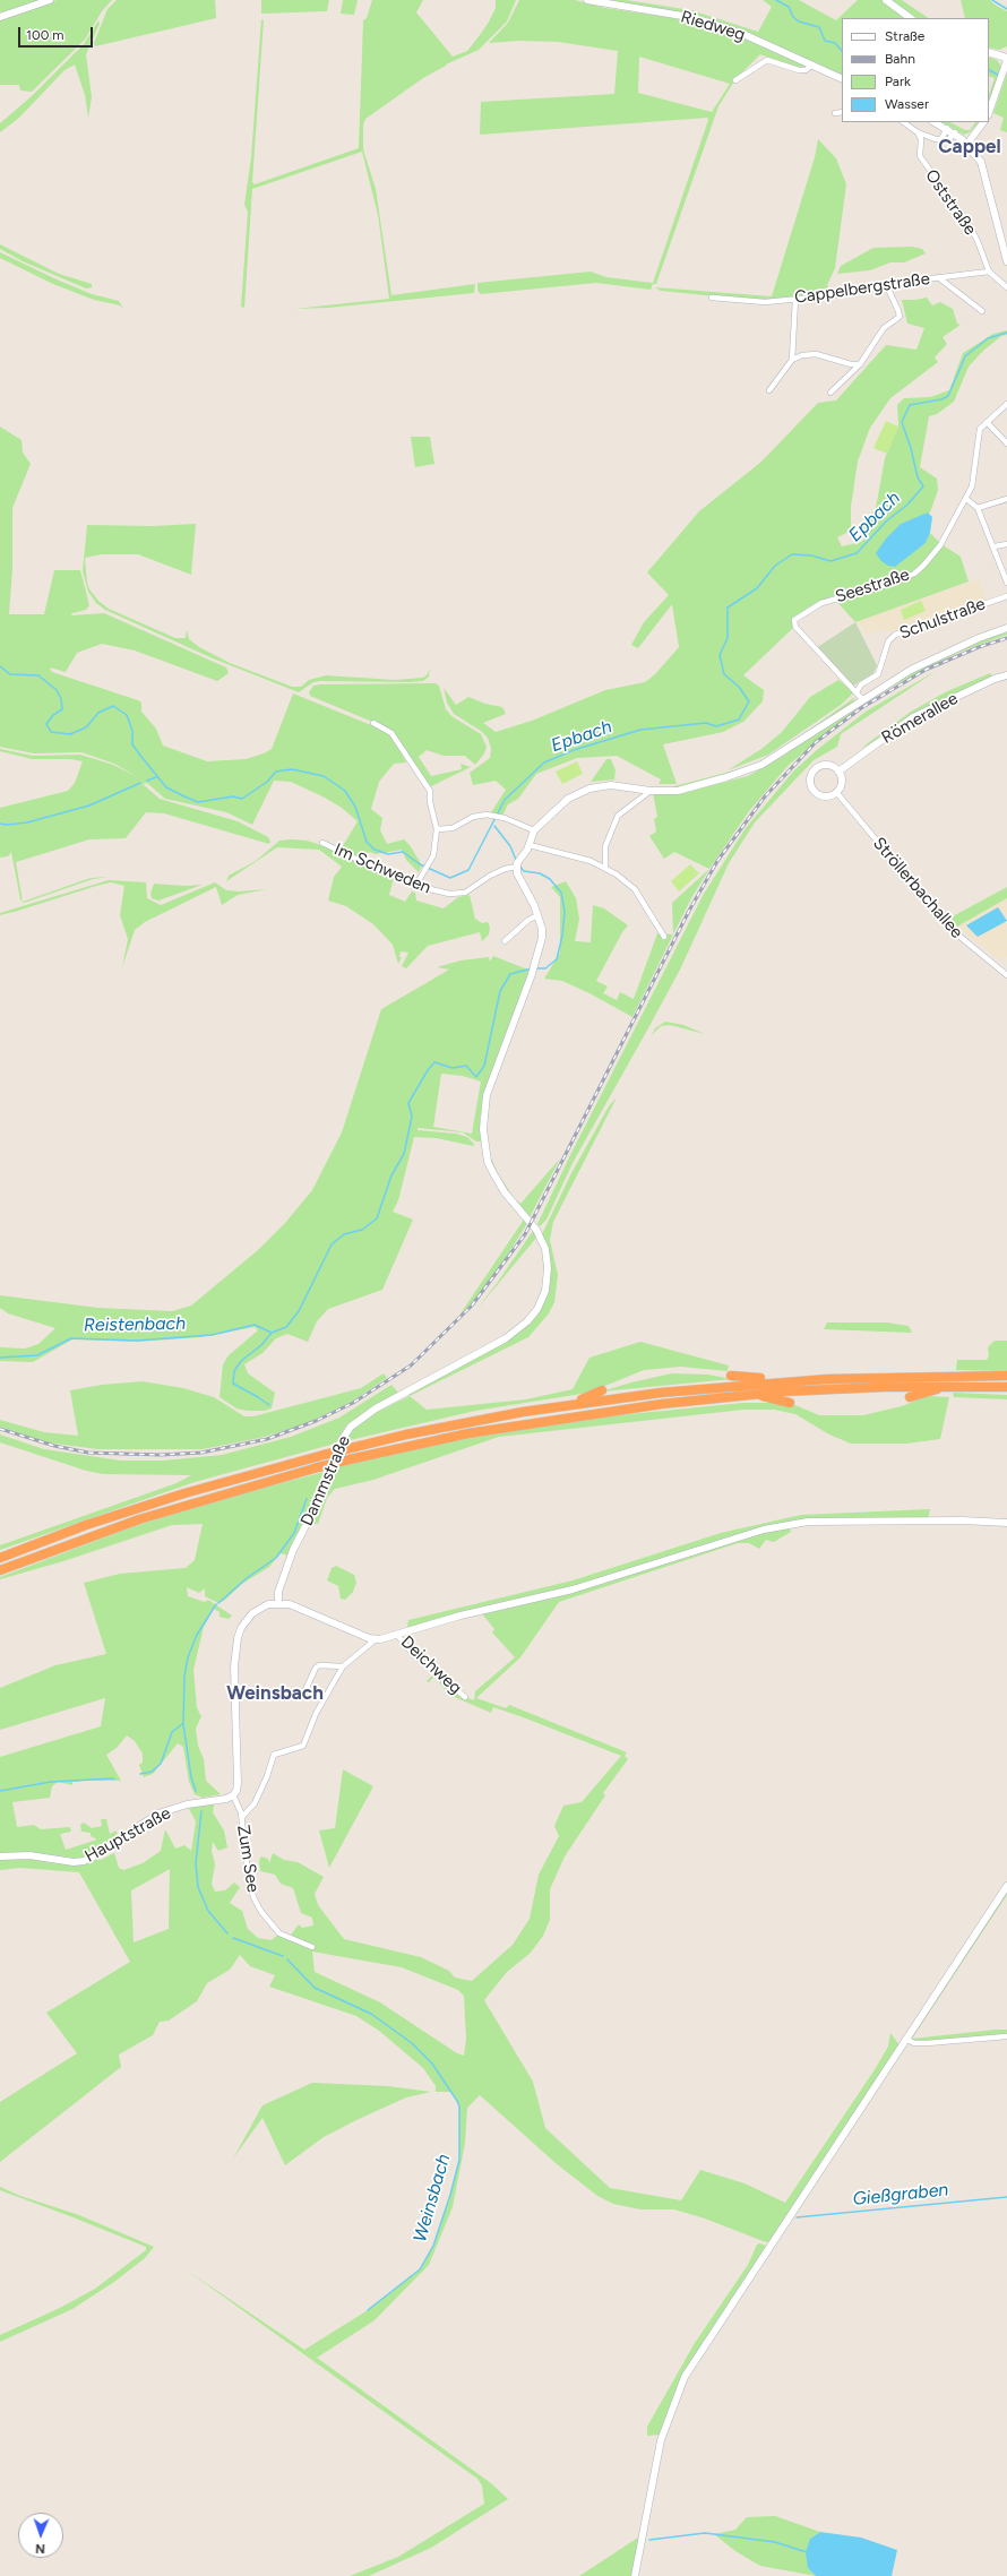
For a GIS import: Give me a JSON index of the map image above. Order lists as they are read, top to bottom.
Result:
{
  "streets": {
    "street": [
      "Riedweg",
      "Oststraße",
      "Cappelbergstraße",
      "Seestraße",
      "Schulstraße",
      "Römerallee",
      "Im Schweden",
      "Ströllerbachallee",
      "Dammstraße",
      "Deichweg",
      "Hauptstraße",
      "Zum See"
    ]
  },
  "crossings": [
    ["Oststraße", "Cappelbergstraße"],
    ["Seestraße", "Schulstraße"],
    ["Römerallee", "Ströllerbachallee"],
    ["Hauptstraße", "Zum See"]
  ],
  "districts": ["Cappel", "Weinsbach"],
  "water": [
    "Epbach",
    "Reistenbach",
    "Gießgraben",
    "Weinsbach"
  ],
  "legend": [
    "Straße",
    "Bahn",
    "Park",
    "Wasser"
  ],
  "scale_bar": "100 m",
  "north": "bottom"
}
